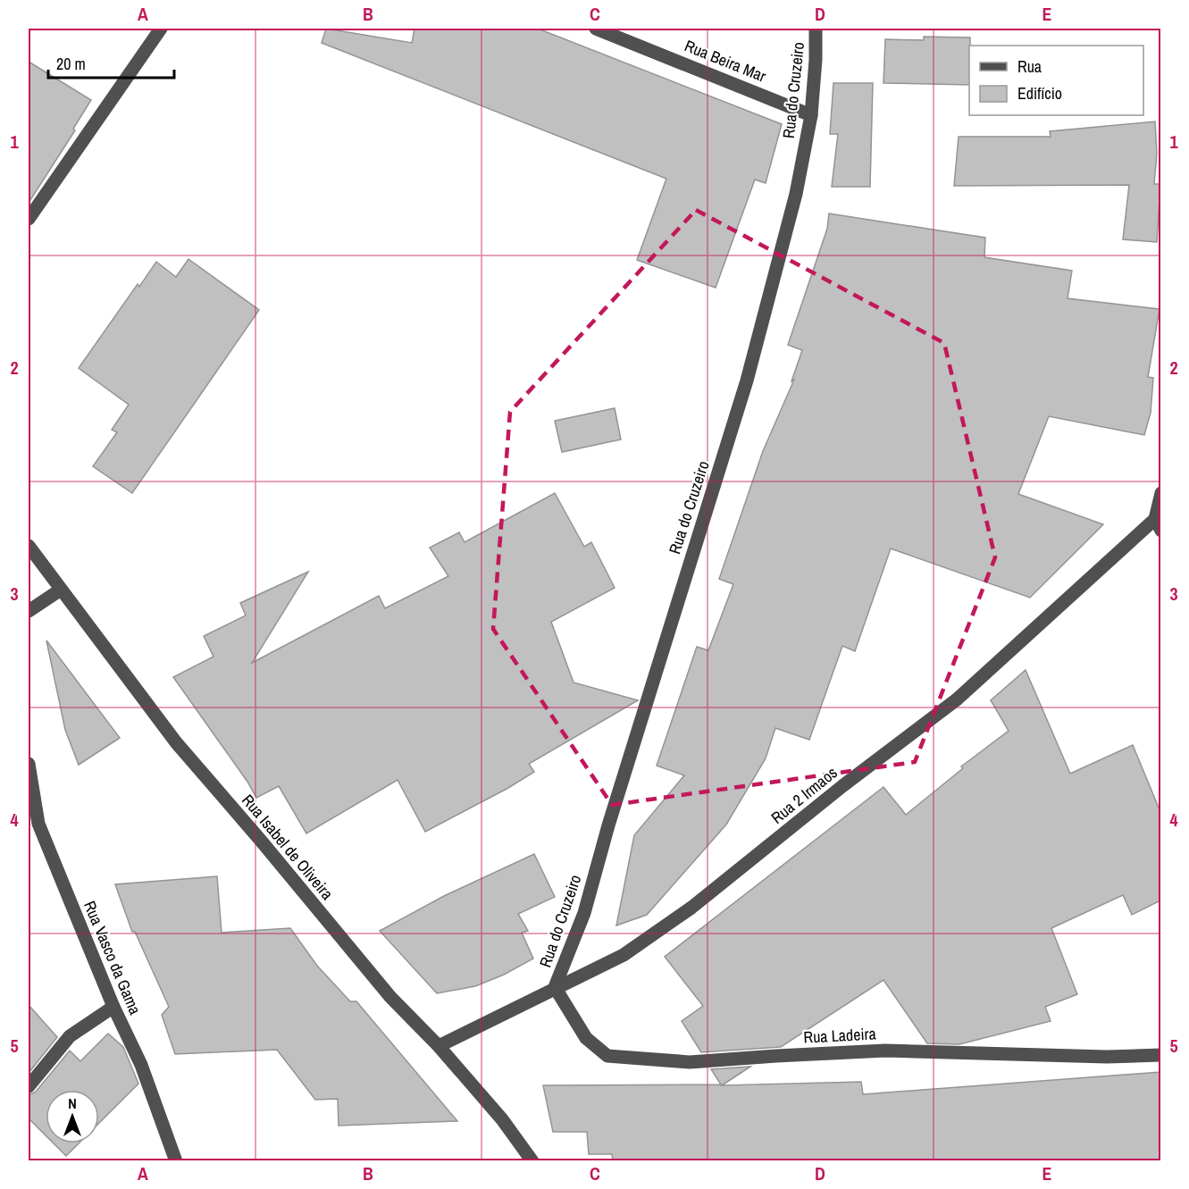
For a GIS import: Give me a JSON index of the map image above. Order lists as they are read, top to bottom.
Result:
{
  "streets": {
    "street": [
      "Rua Beira Mar",
      "Rua do Cruzeiro",
      "Rua 2 Irmaos",
      "Rua Isabel de Oliveira",
      "Rua Vasco da Gama",
      "Rua Ladeira"
    ]
  },
  "crossings": [
    ["Rua Beira Mar", "Rua do Cruzeiro"],
    ["Rua do Cruzeiro", "Rua 2 Irmaos"],
    ["Rua do Cruzeiro", "Rua Ladeira"],
    ["Rua 2 Irmaos", "Rua Isabel de Oliveira"],
    ["Rua 2 Irmaos", "Rua Ladeira"]
  ],
  "legend": ["Rua", "Edifício"],
  "scale_bar": "20 m",
  "north": "top",
  "grid": {
    "columns": [
      "A",
      "B",
      "C",
      "D",
      "E"
    ],
    "rows": [
      "1",
      "2",
      "3",
      "4",
      "5"
    ]
  }
}
